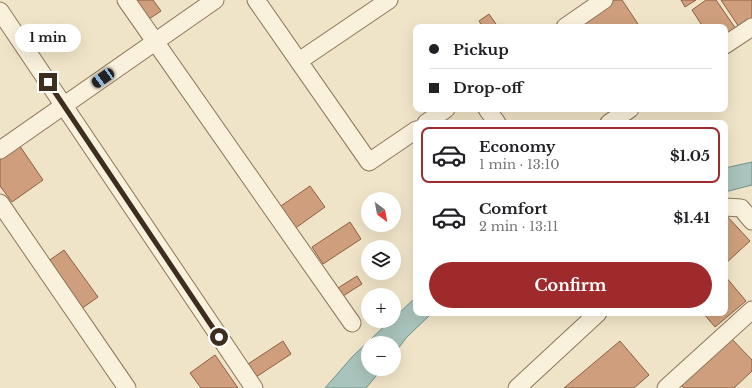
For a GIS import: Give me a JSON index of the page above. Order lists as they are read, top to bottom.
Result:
{
  "north": "bottom right",
  "page": {
    "bubble": "1 min",
    "banner": ["Pickup", "Drop-off"],
    "list": [
      {
        "name": "Economy",
        "note": "1 min · 13:10",
        "value": "$1.05"
      },
      {
        "name": "Comfort",
        "note": "2 min · 13:11",
        "value": "$1.41"
      }
    ],
    "map_buttons": ["+", "−"],
    "buttons": "Confirm"
  }
}
